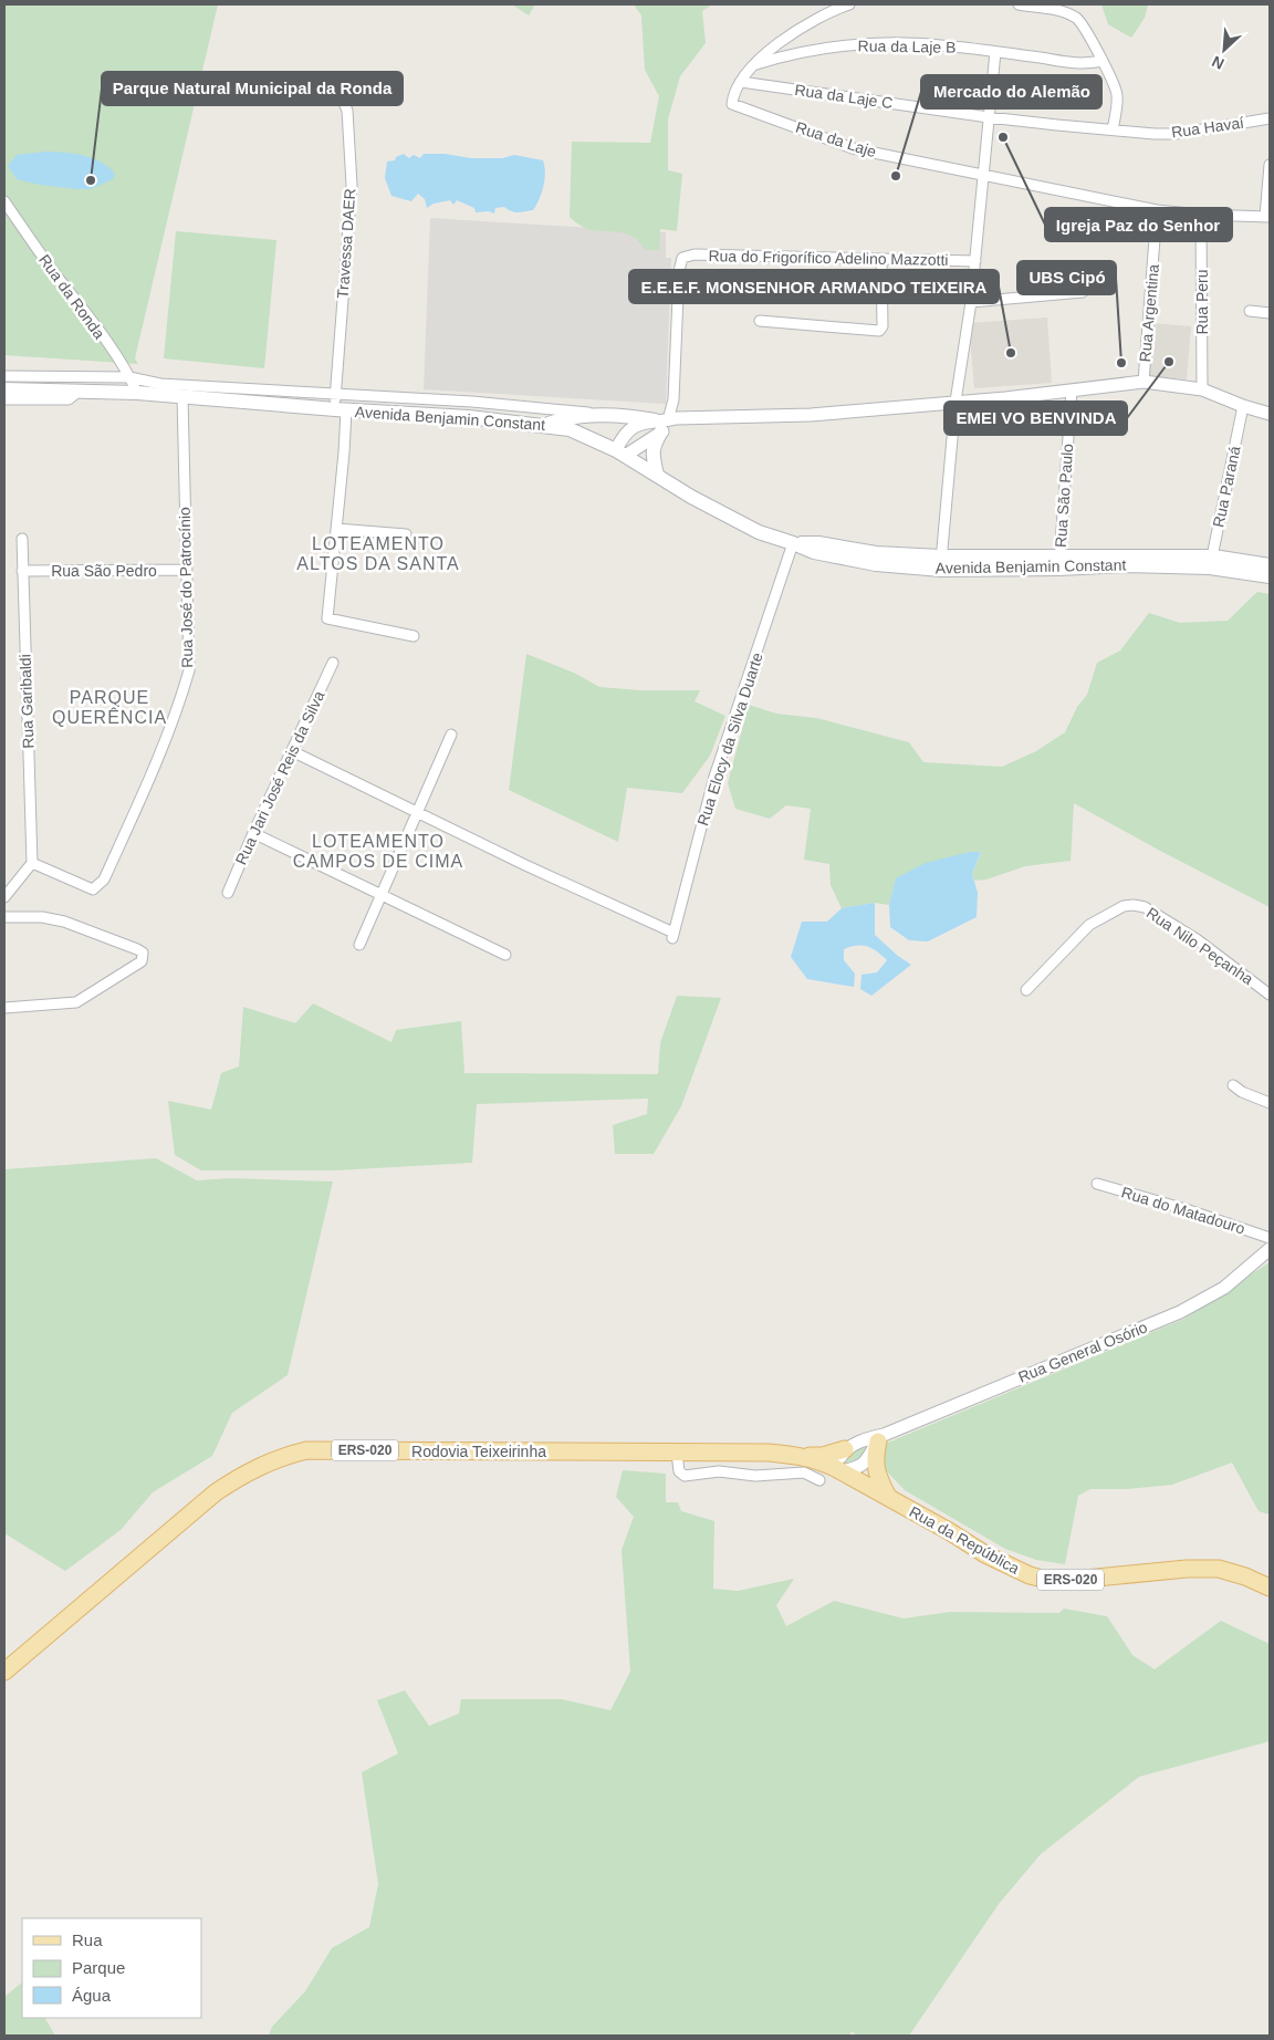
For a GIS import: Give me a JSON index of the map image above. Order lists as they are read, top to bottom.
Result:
{
  "streets": {
    "main road": [
      "Avenida Benjamin Constant",
      "ERS-020",
      "Rodovia Teixeirinha",
      "Rua da República"
    ],
    "street": [
      "Rua da Laje B",
      "Rua da Laje C",
      "Rua Havaí",
      "Rua da Laje",
      "Travessa DAER",
      "Rua do Frigorífico Adelino Mazzotti",
      "Rua da Ronda",
      "Rua Peru",
      "Rua Argentina",
      "Rua Paraná",
      "Rua São Paulo",
      "Rua São Pedro",
      "Rua José do Patrocínio",
      "Rua Garibaldi",
      "Rua Elocy da Silva Duarte",
      "Rua Jari José Reis da Silva",
      "Rua Nilo Peçanha",
      "Rua do Matadouro",
      "Rua General Osório"
    ]
  },
  "crossings": [
    ["Rua da Laje C", "Rua Havaí"],
    ["Rua da Laje C", "Rua da Laje"],
    ["Rua da Laje", "Rua Peru"],
    ["Rua da Laje", "Rua Argentina"],
    ["Travessa DAER", "Avenida Benjamin Constant"],
    ["Rua da Ronda", "Avenida Benjamin Constant"],
    ["Avenida Benjamin Constant", "Rua Paraná"],
    ["Avenida Benjamin Constant", "Rua São Paulo"],
    ["Avenida Benjamin Constant", "Rua José do Patrocínio"],
    ["Avenida Benjamin Constant", "Rua Elocy da Silva Duarte"],
    ["Rua São Pedro", "Rua José do Patrocínio"],
    ["Rua São Pedro", "Rua Garibaldi"],
    ["Rua José do Patrocínio", "Rua Garibaldi"],
    ["Rodovia Teixeirinha", "Rua da República"]
  ],
  "districts": ["LOTEAMENTO ALTOS DA SANTA", "PARQUE QUERÊNCIA", "LOTEAMENTO CAMPOS DE CIMA"],
  "places": [
    "Igreja Paz do Senhor",
    "Mercado do Alemão",
    "Parque Natural Municipal da Ronda",
    "E.E.E.F. MONSENHOR ARMANDO TEIXEIRA",
    "EMEI VO BENVINDA",
    "UBS Cipó"
  ],
  "legend": ["Rua", "Parque", "Água"],
  "north": "bottom left"
}
